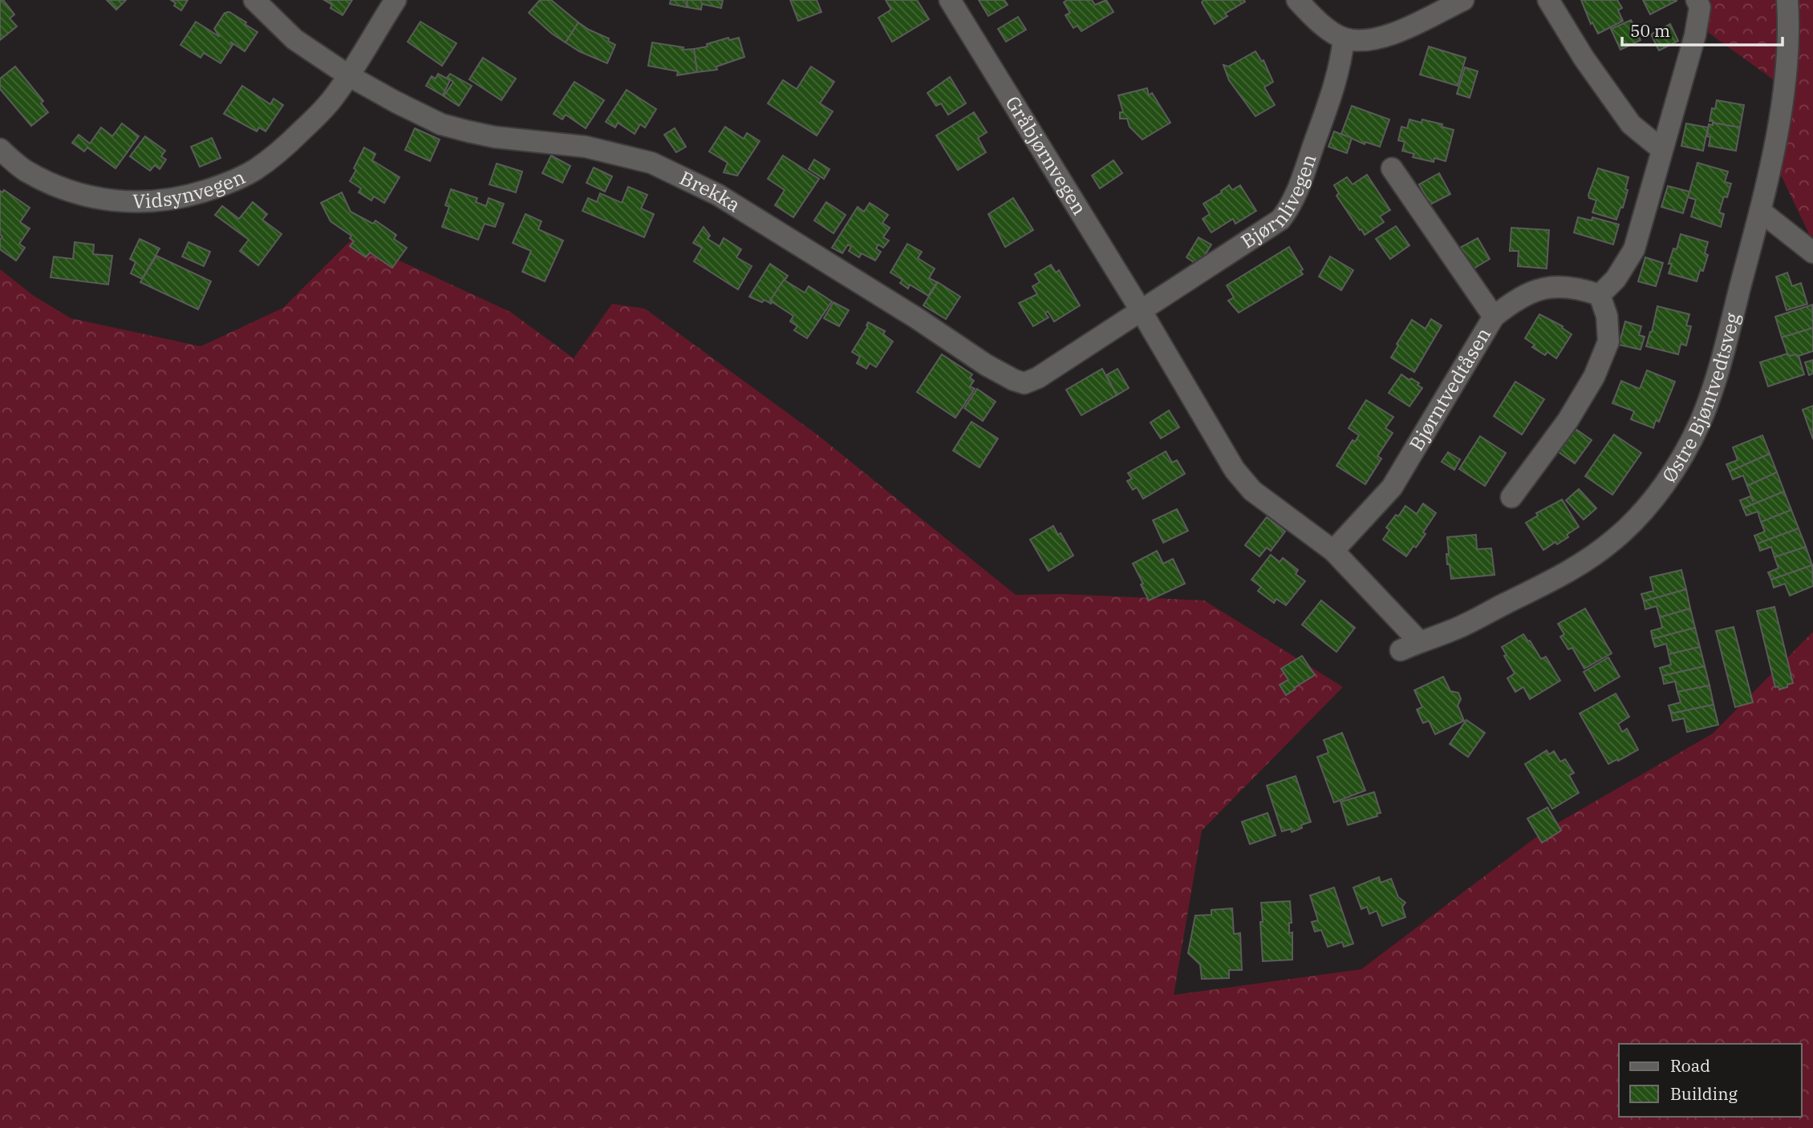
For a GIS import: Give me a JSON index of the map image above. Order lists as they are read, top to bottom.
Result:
{
  "streets": {
    "street": [
      "Gråbjørnvegen",
      "Vidsynvegen",
      "Brekka",
      "Bjørnlivegen",
      "Bjørntvedtåsen",
      "Østre Bjøntvedtsveg"
    ]
  },
  "crossings": [
    ["Gråbjørnvegen", "Brekka"],
    ["Gråbjørnvegen", "Bjørnlivegen"],
    ["Vidsynvegen", "Brekka"],
    ["Brekka", "Bjørnlivegen"],
    ["Bjørntvedtåsen", "Østre Bjøntvedtsveg"]
  ],
  "legend": ["Road", "Building"],
  "scale_bar": "50 m"
}
